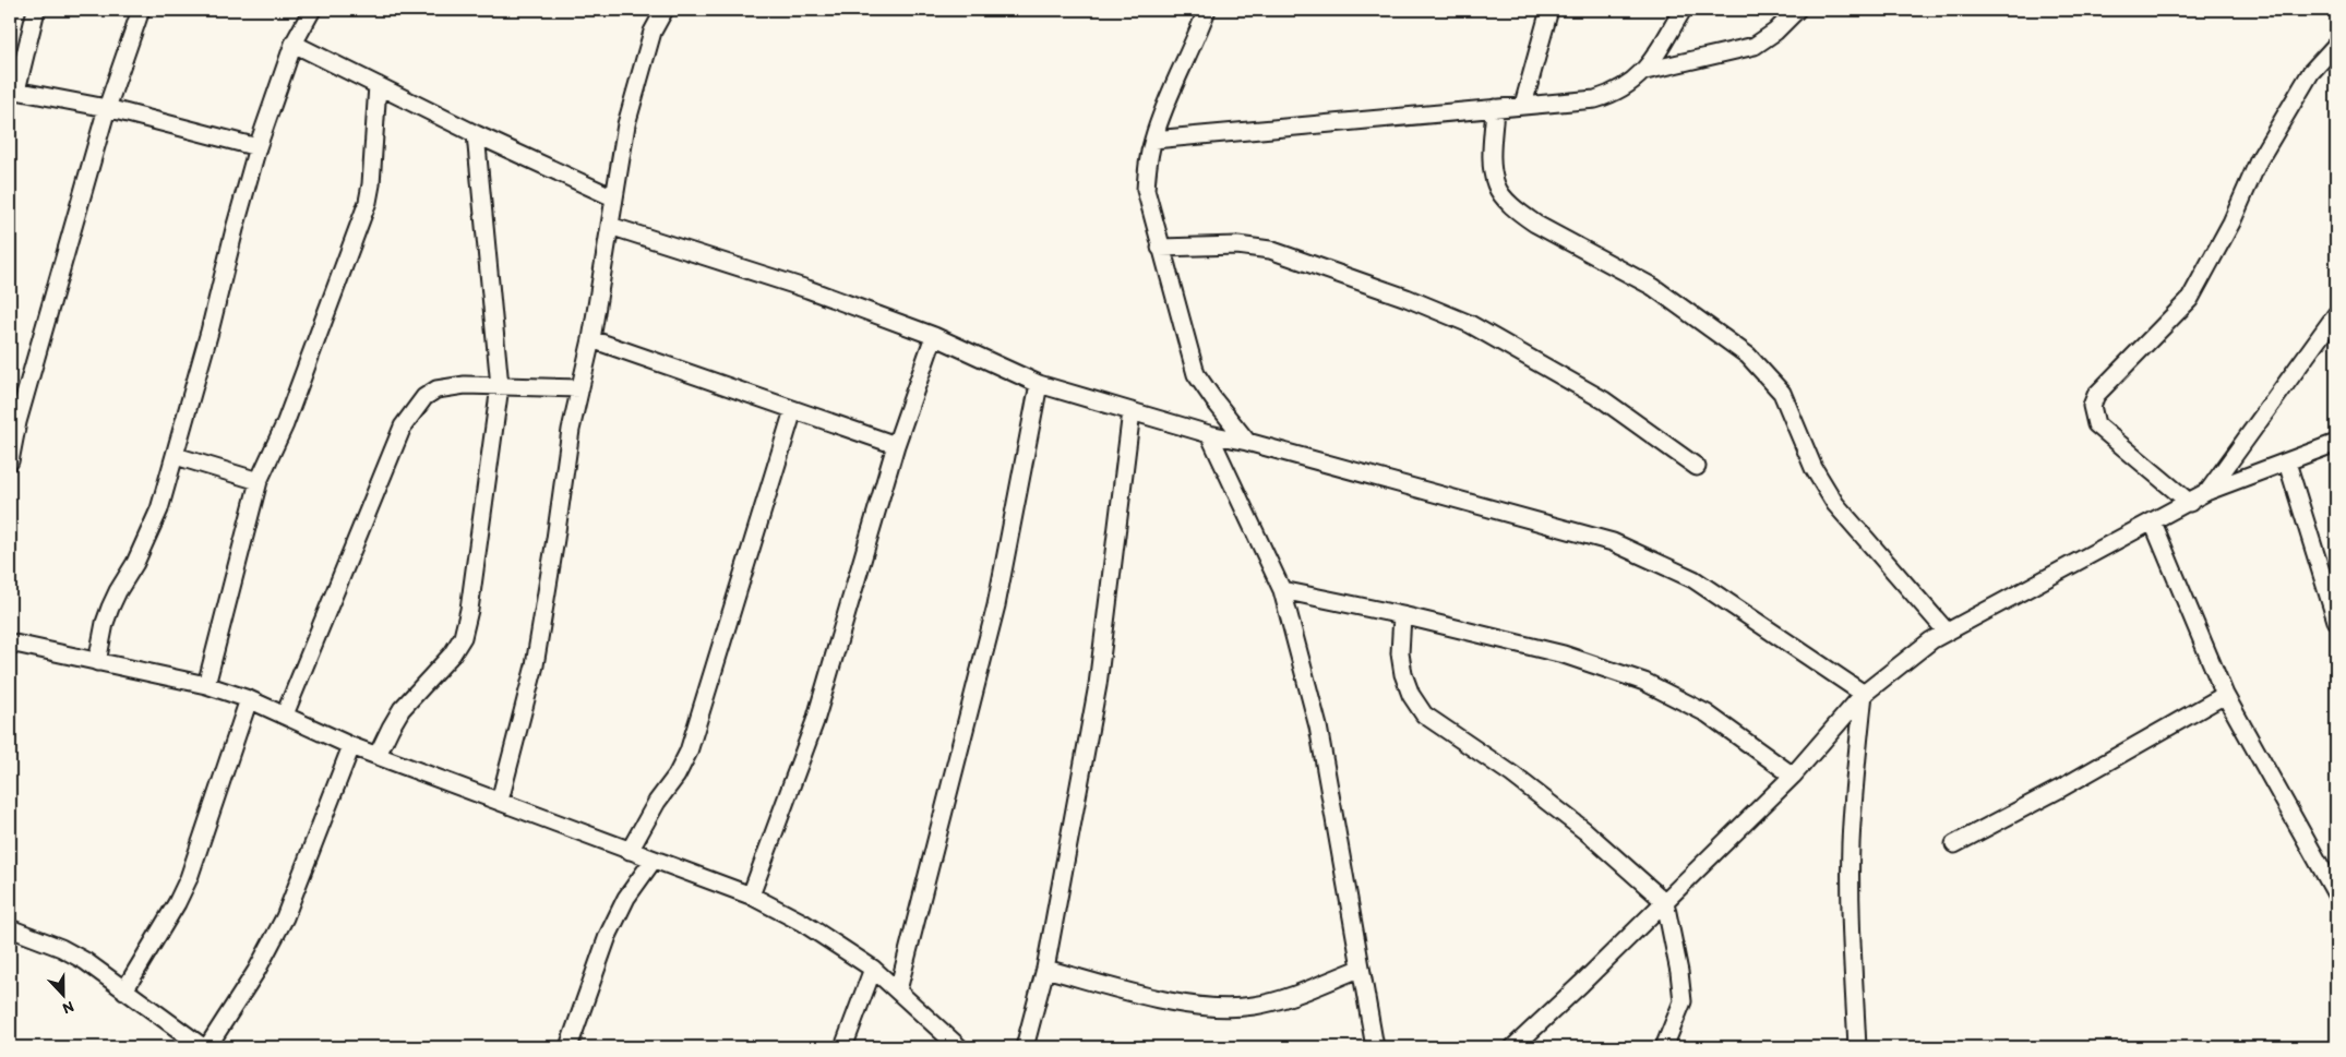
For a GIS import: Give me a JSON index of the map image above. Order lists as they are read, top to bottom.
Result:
{
  "north": "bottom"
}
